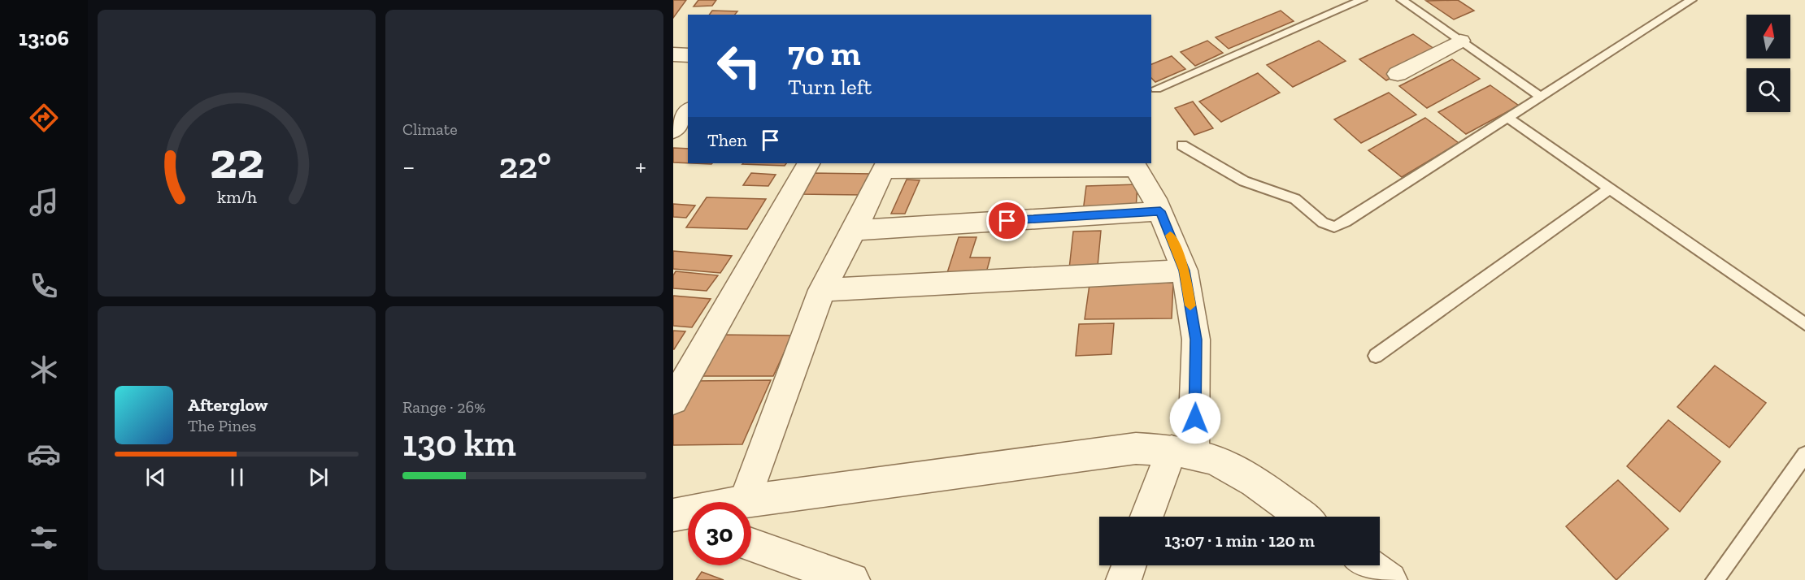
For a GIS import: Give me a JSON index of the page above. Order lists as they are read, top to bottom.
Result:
{
  "north": "top",
  "page": {
    "tabs": "13:06",
    "tile": [
      "Climate",
      ["Range · 26%", "130 km"]
    ],
    "turn": ["70 m", "Turn left"],
    "then": "Then",
    "heat": ["−", "22°", "+"],
    "song": ["Afterglow", "The Pines"],
    "limit": "30",
    "trip": "13:07 · 1 min · 120 m",
    "gauge": ["22", "km/h"]
  }
}
